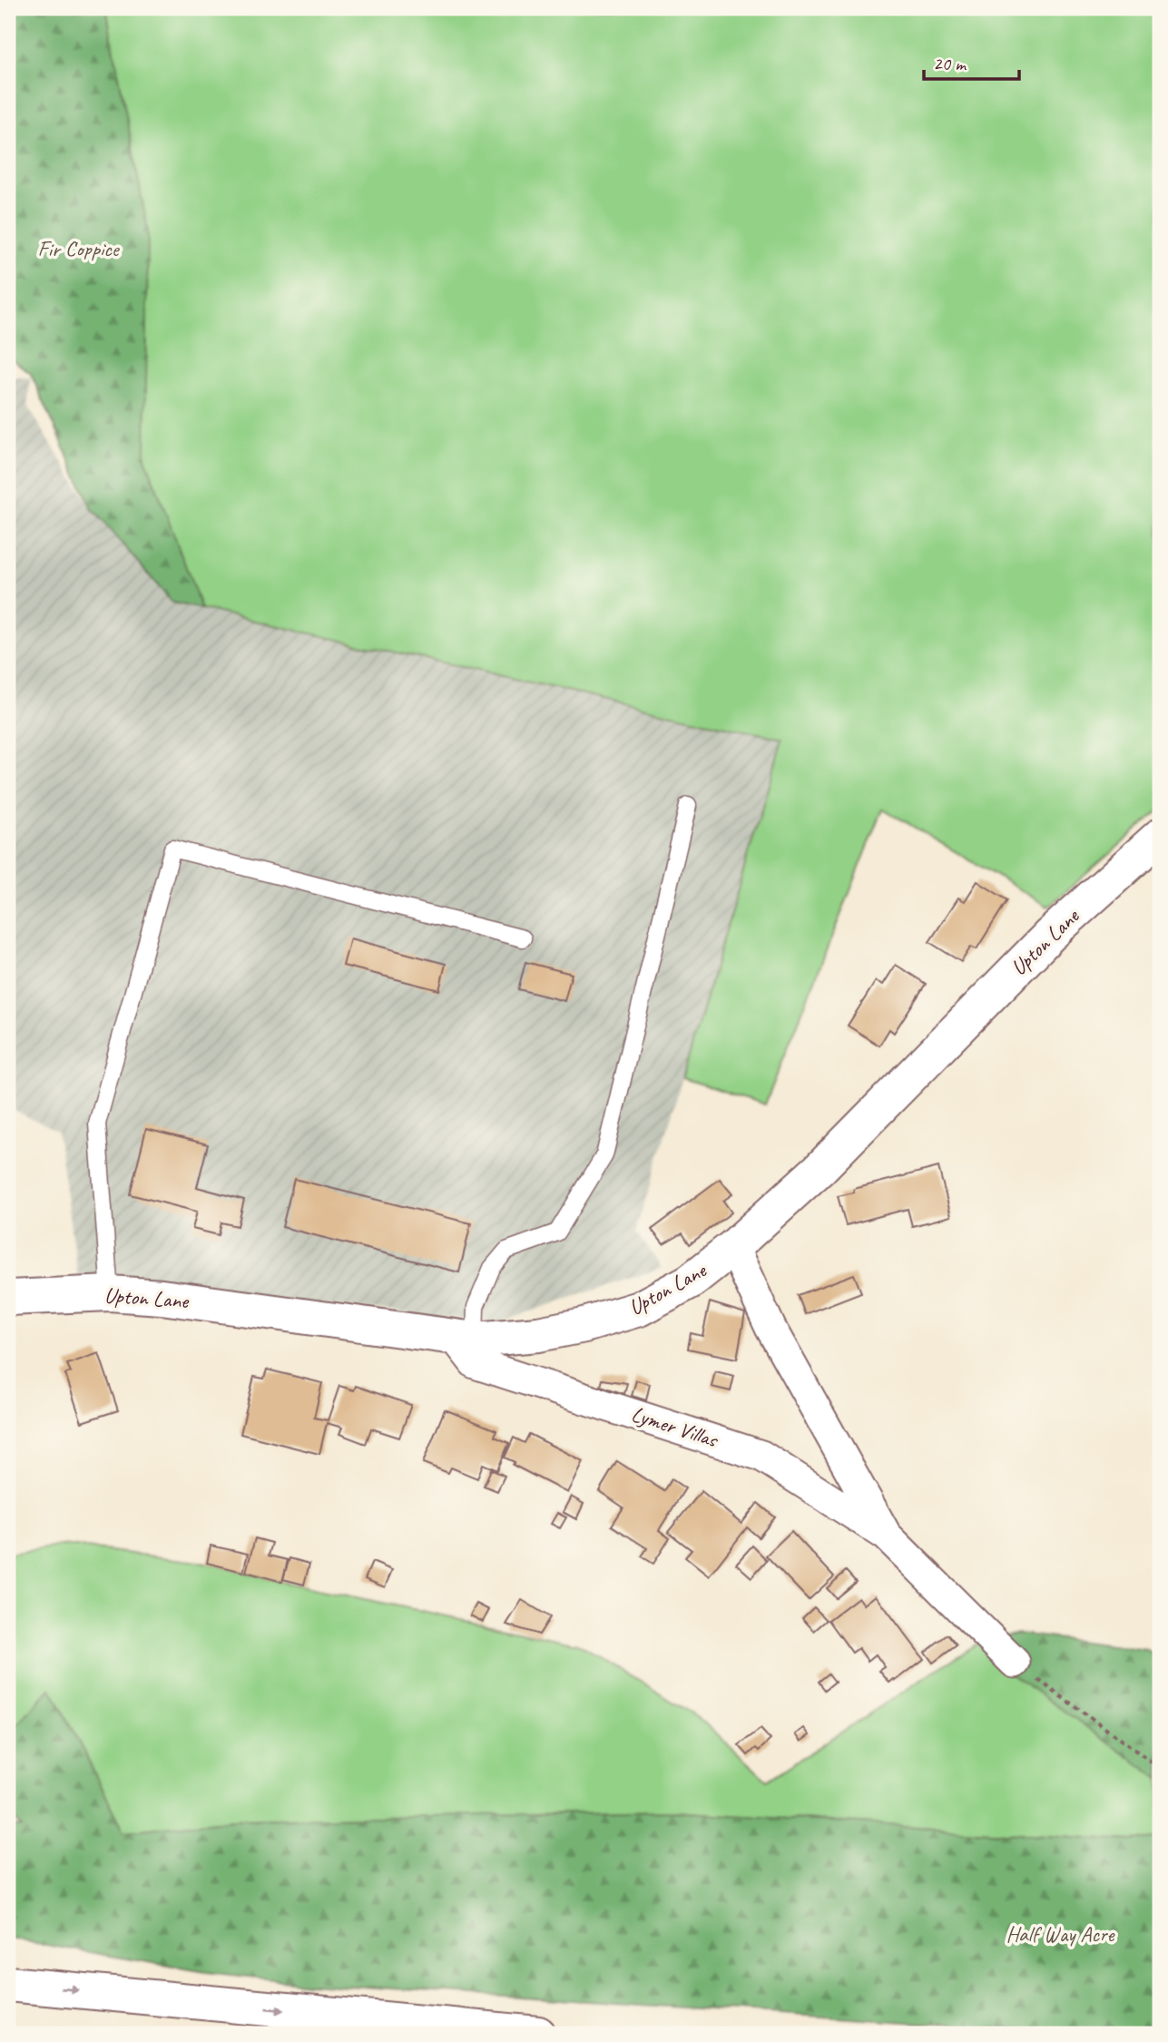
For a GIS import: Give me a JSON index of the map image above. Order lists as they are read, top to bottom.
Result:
{
  "streets": {
    "main road": ["Upton Lane"],
    "street": ["Lymer Villas"]
  },
  "crossings": [
    ["Upton Lane", "Lymer Villas"]
  ],
  "parks": ["Fir Coppice", "Half Way Acre"],
  "scale_bar": "20 m"
}
